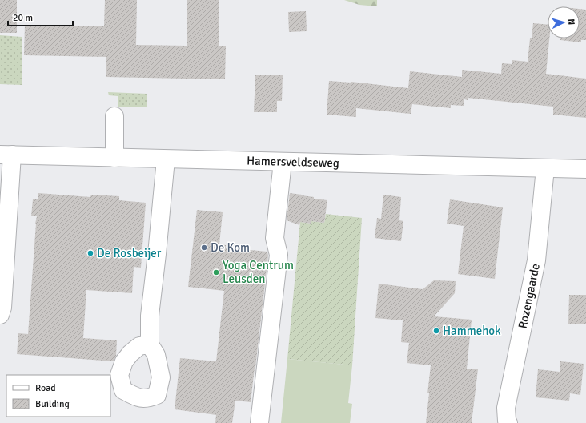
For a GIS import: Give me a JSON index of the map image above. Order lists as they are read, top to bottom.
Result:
{
  "streets": {
    "street": ["Hamersveldseweg", "Rozengaarde"]
  },
  "crossings": [
    ["Hamersveldseweg", "Rozengaarde"]
  ],
  "places": [
    "De Kom",
    "De Rosbeijer",
    "Yoga Centrum Leusden",
    "Hammehok"
  ],
  "legend": ["Road", "Building"],
  "scale_bar": "20 m",
  "north": "right"
}
